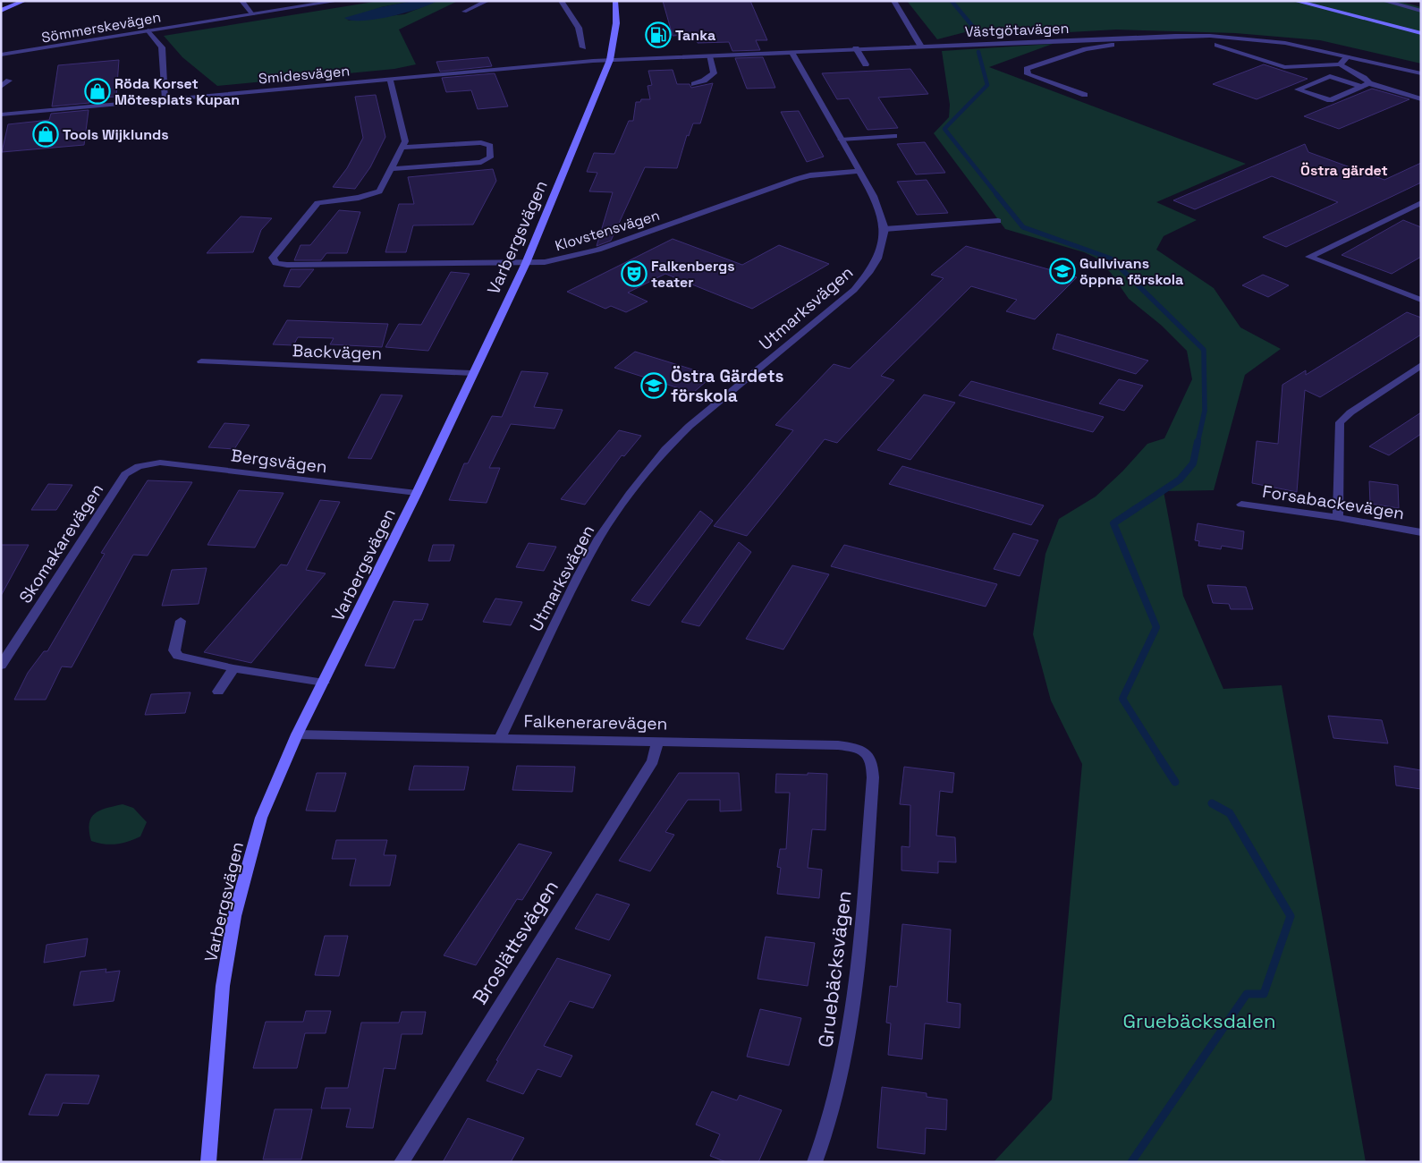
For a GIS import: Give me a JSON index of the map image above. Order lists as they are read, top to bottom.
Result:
{
  "streets": {
    "main road": ["Varbergsvägen"],
    "street": [
      "Sömmerskevägen",
      "Västgötavägen",
      "Smidesvägen",
      "Klovstensvägen",
      "Utmarksvägen",
      "Backvägen",
      "Bergsvägen",
      "Forsabackevägen",
      "Skomakarevägen",
      "Falkenerarevägen",
      "Broslättsvägen",
      "Gruebäcksvägen"
    ]
  },
  "crossings": [
    ["Västgötavägen", "Smidesvägen"],
    ["Västgötavägen", "Varbergsvägen"],
    ["Smidesvägen", "Varbergsvägen"],
    ["Klovstensvägen", "Varbergsvägen"],
    ["Varbergsvägen", "Backvägen"],
    ["Varbergsvägen", "Bergsvägen"],
    ["Varbergsvägen", "Falkenerarevägen"],
    ["Utmarksvägen", "Falkenerarevägen"],
    ["Bergsvägen", "Skomakarevägen"],
    ["Falkenerarevägen", "Broslättsvägen"],
    ["Falkenerarevägen", "Gruebäcksvägen"]
  ],
  "districts": ["Östra gärdet"],
  "parks": ["Gruebäcksdalen"],
  "places": {
    "fuel station": ["Tanka"],
    "shop": ["Röda Korset Mötesplats Kupan", "Tools Wijklunds"],
    "school or university": ["Gullvivans öppna förskola", "Östra Gärdets förskola"],
    "theatre": ["Falkenbergs teater"]
  }
}
